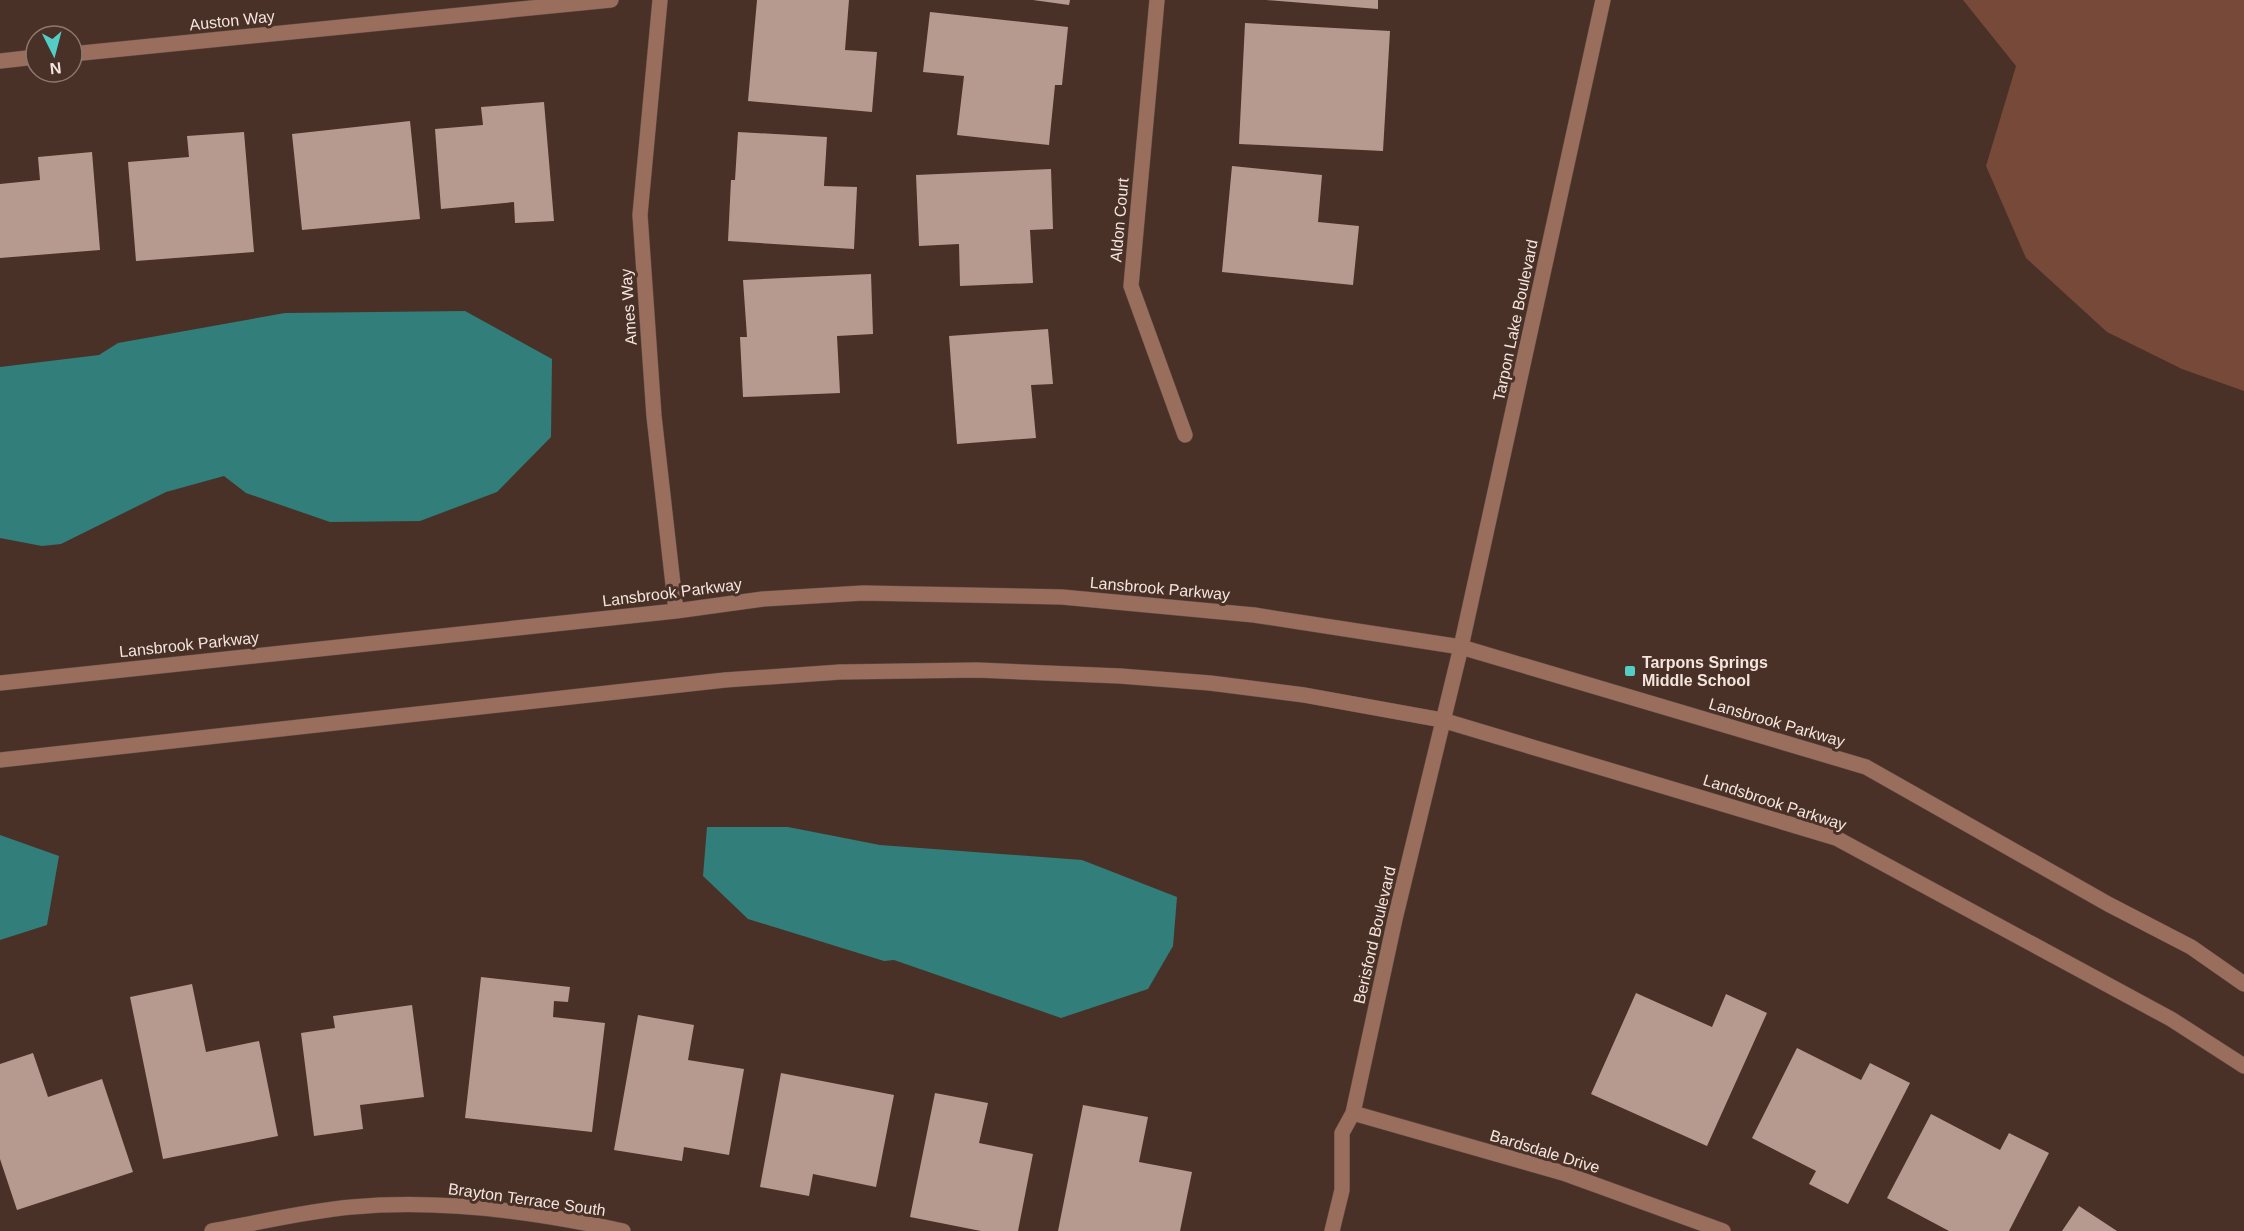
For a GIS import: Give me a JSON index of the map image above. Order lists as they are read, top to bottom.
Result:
{
  "streets": {
    "street": [
      "Auston Way",
      "Aldon Court",
      "Ames Way",
      "Tarpon Lake Boulevard",
      "Lansbrook Parkway",
      "Landsbrook Parkway",
      "Berisford Boulevard",
      "Bardsdale Drive",
      "Brayton Terrace South"
    ]
  },
  "crossings": [
    ["Ames Way", "Lansbrook Parkway"],
    ["Tarpon Lake Boulevard", "Lansbrook Parkway"],
    ["Tarpon Lake Boulevard", "Berisford Boulevard"],
    ["Lansbrook Parkway", "Berisford Boulevard"],
    ["Landsbrook Parkway", "Berisford Boulevard"],
    ["Berisford Boulevard", "Bardsdale Drive"]
  ],
  "places": {
    "transit": ["Tarpons Springs Middle School"]
  },
  "north": "bottom"
}
